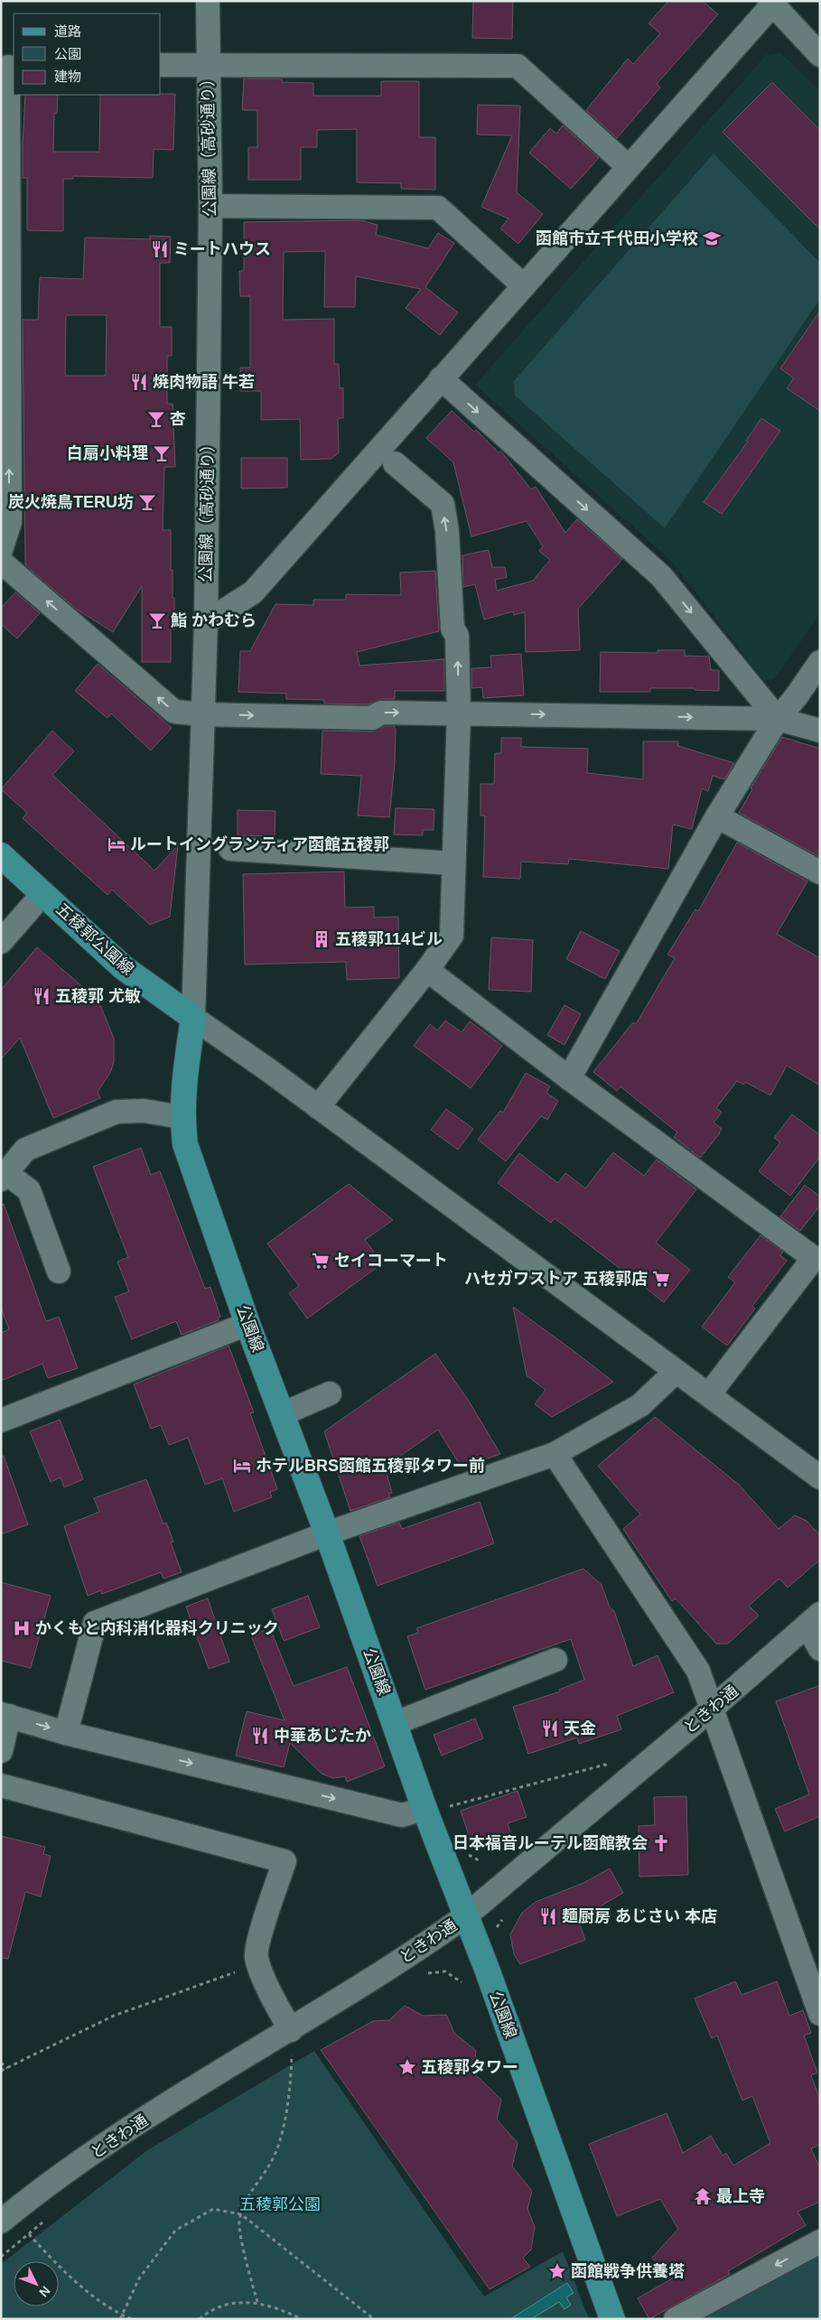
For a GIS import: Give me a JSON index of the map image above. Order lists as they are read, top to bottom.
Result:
{
  "streets": {
    "main road": ["五稜郭公園線", "公園線"],
    "street": ["公園線（高砂通り）", "ときわ通"]
  },
  "crossings": [
    ["公園線（高砂通り）", "五稜郭公園線"],
    ["公園線（高砂通り）", "公園線"],
    ["五稜郭公園線", "公園線"],
    ["公園線", "ときわ通"]
  ],
  "parks": ["五稜郭公園"],
  "places": {
    "school or university": ["函館市立千代田小学校"],
    "restaurant": [
      "ミートハウス",
      "焼肉物語 牛若",
      "五稜郭 尤敏",
      "天金",
      "中華あじたか",
      "麺厨房 あじさい 本店"
    ],
    "bar": [
      "杏",
      "白扇小料理",
      "炭火焼鳥TERU坊",
      "鮨 かわむら"
    ],
    "hotel": ["ルートイングランティア函館五稜郭", "ホテルBRS函館五稜郭タワー前"],
    "building": ["五稜郭114ビル"],
    "supermarket": ["セイコーマート", "ハセガワストア 五稜郭店"],
    "hospital": ["かくもと内科消化器科クリニック"],
    "church": ["日本福音ルーテル函館教会"],
    "place": ["五稜郭タワー", "函館戦争供養塔"],
    "temple": ["最上寺"]
  },
  "legend": ["道路", "公園", "建物"],
  "north": "bottom right"
}
